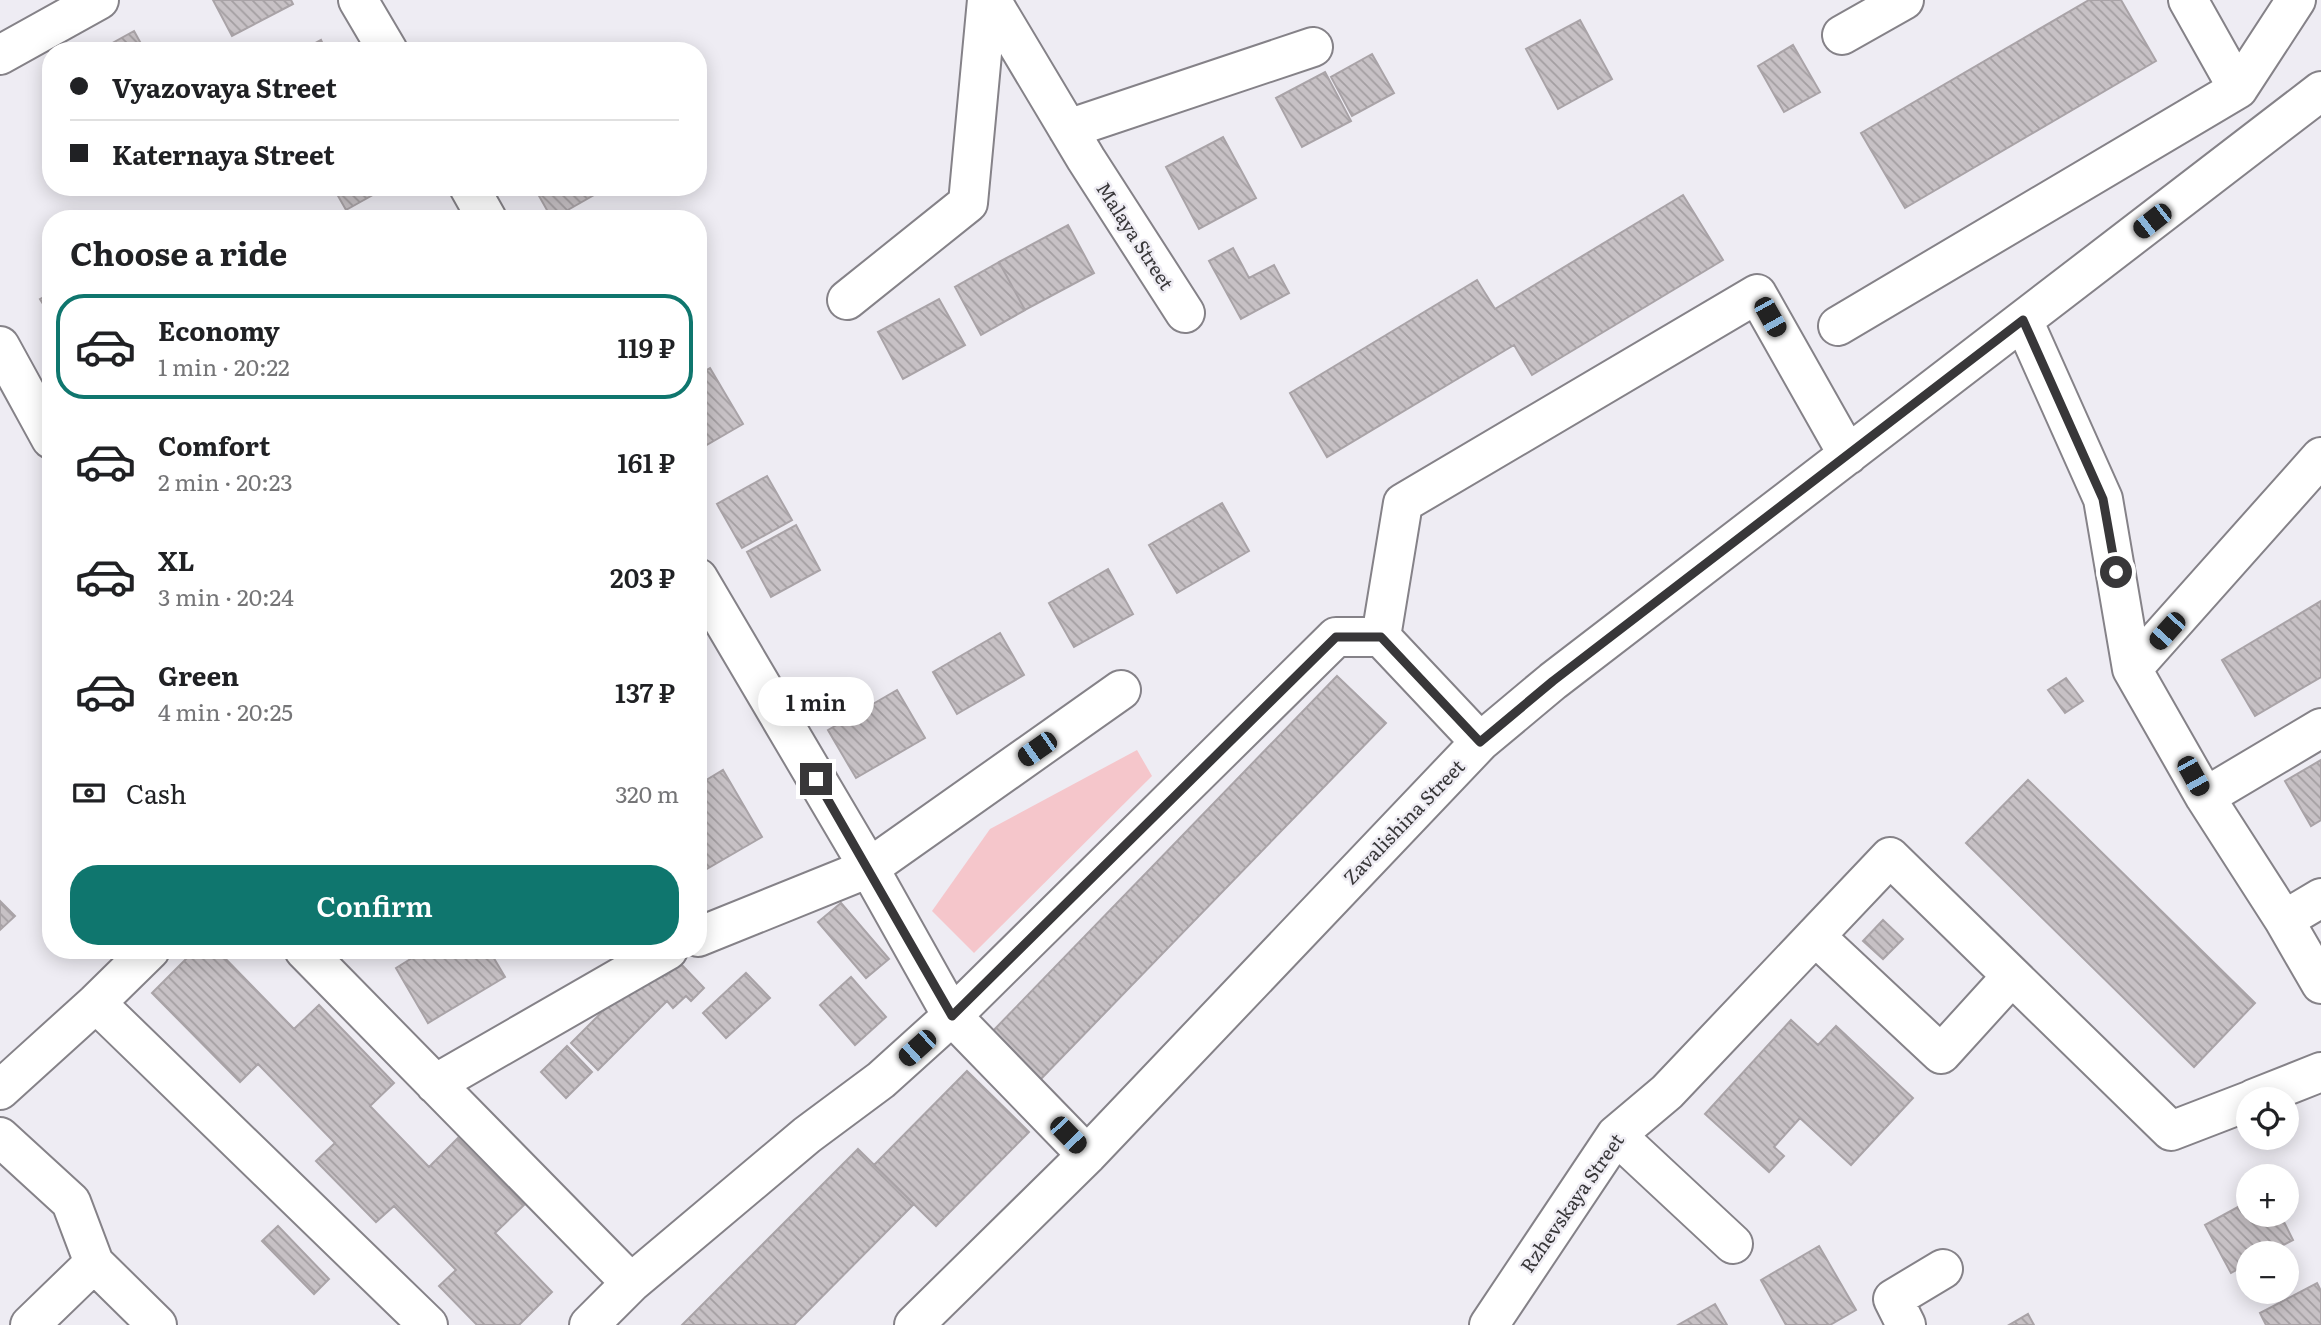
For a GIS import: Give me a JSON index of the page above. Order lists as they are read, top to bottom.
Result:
{
  "streets": {
    "street": ["Malaya Street", "Zavalishina Street", "Rzhevskaya Street"]
  },
  "page": {
    "banner": ["Vyazovaya Street", "Katernaya Street"],
    "heading": "Choose a ride",
    "list": [
      {
        "name": "Economy",
        "note": "1 min · 20:22",
        "value": "119 ₽"
      },
      {
        "name": "Comfort",
        "note": "2 min · 20:23",
        "value": "161 ₽"
      },
      {
        "name": "XL",
        "note": "3 min · 20:24",
        "value": "203 ₽"
      },
      {
        "name": "Green",
        "note": "4 min · 20:25",
        "value": "137 ₽"
      }
    ],
    "bubble": "1 min",
    "pay": ["Cash", "320 m"],
    "buttons": "Confirm",
    "map_buttons": ["+", "−"]
  }
}
